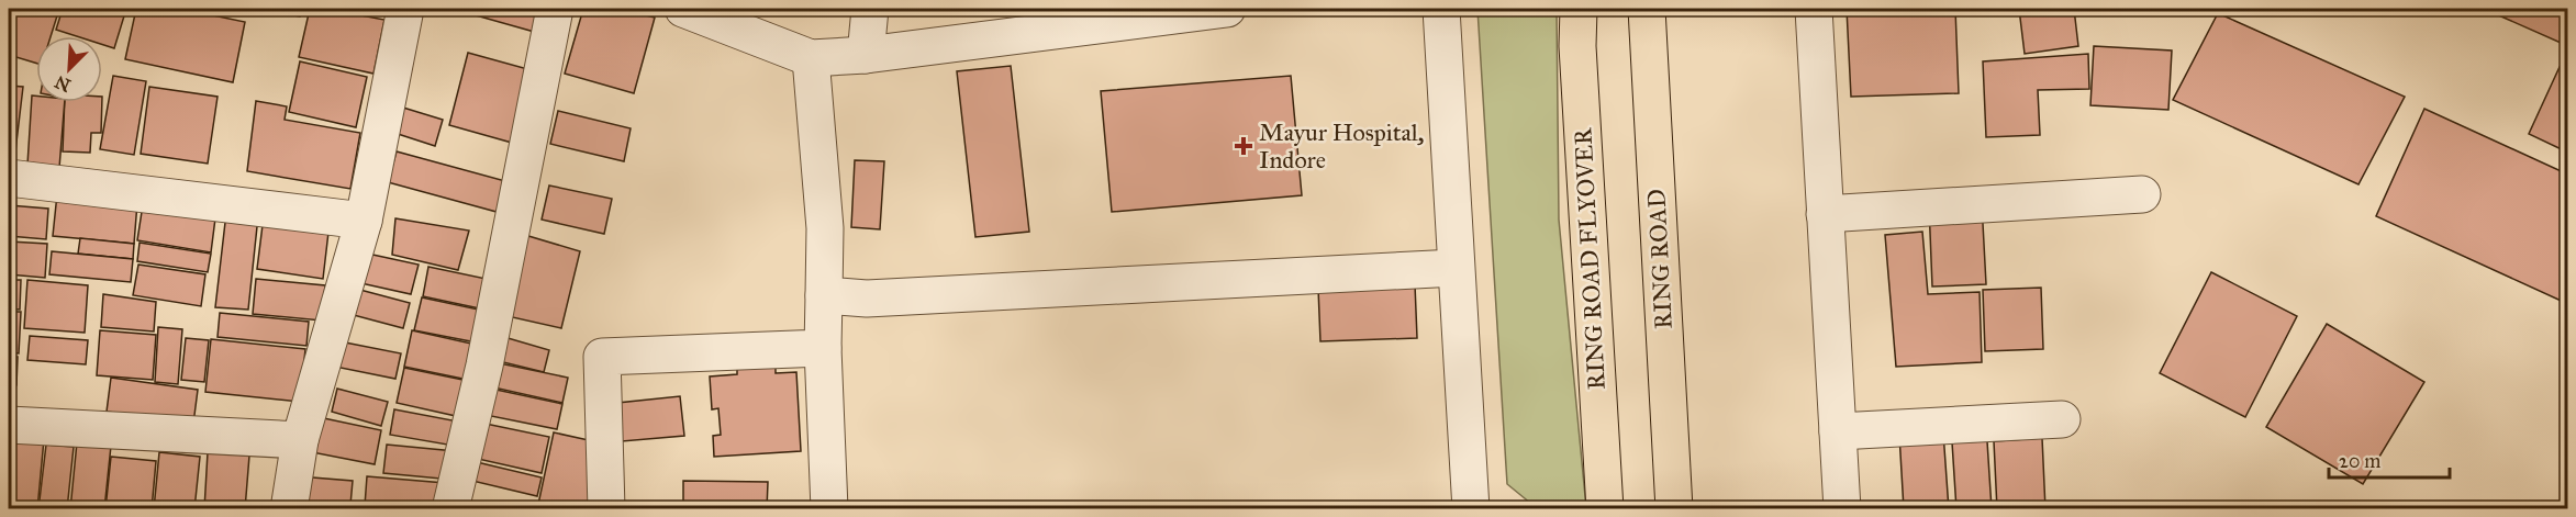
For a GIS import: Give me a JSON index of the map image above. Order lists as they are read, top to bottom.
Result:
{
  "streets": {
    "main road": ["RING ROAD FLYOVER", "RING ROAD"]
  },
  "places": {
    "health": ["Mayur Hospital, Indore"]
  },
  "scale_bar": "20 m",
  "north": "bottom left"
}
